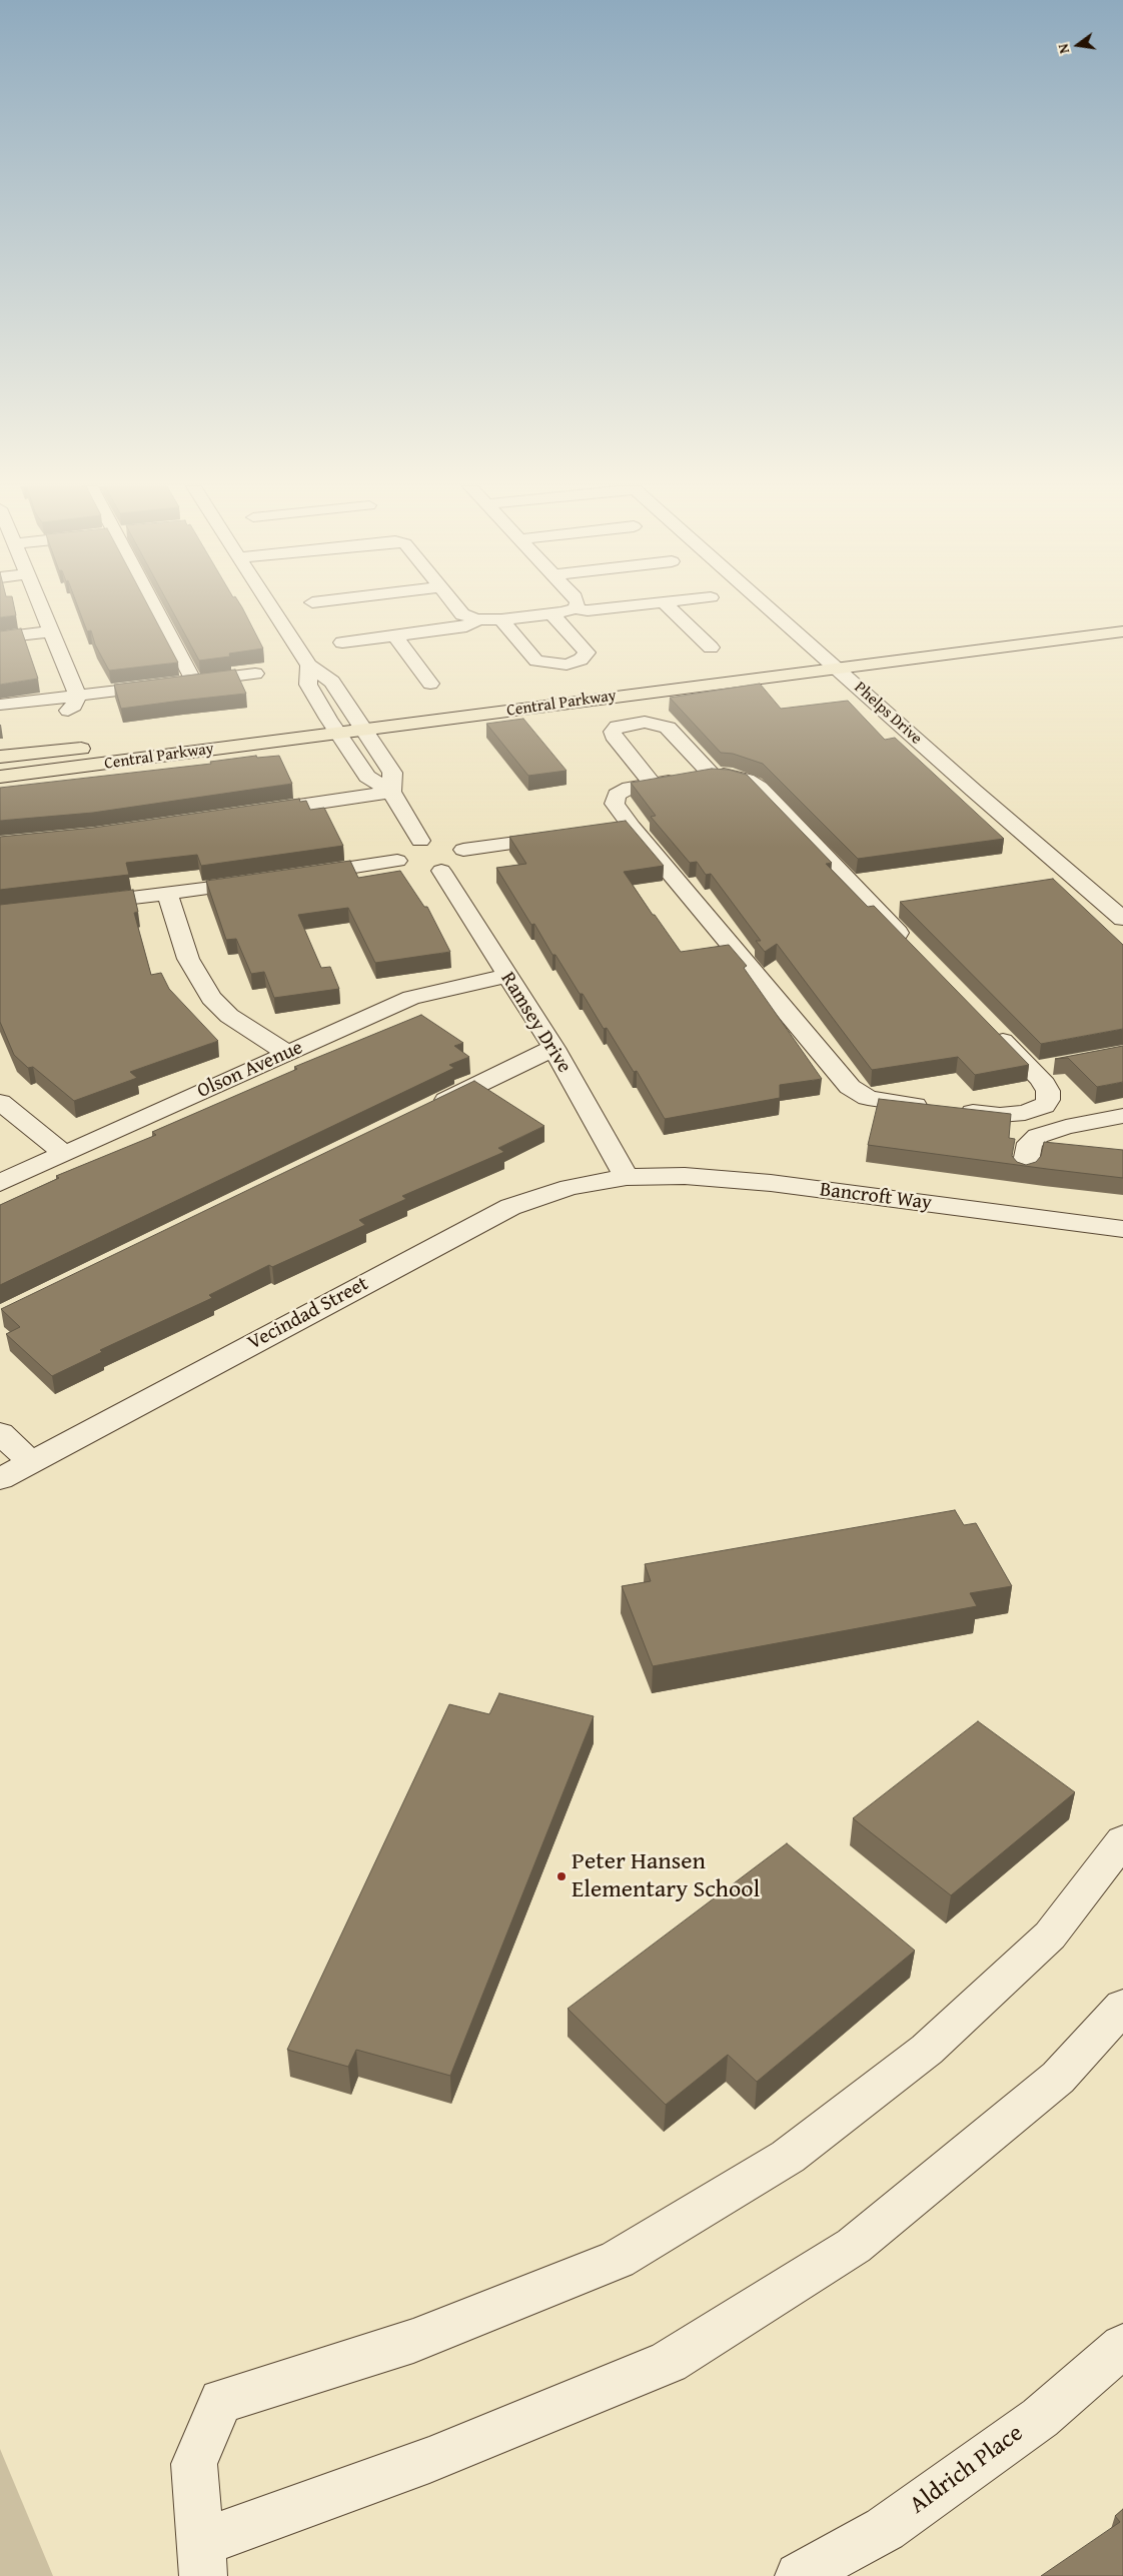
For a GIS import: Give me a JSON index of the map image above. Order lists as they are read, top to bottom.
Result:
{
  "streets": {
    "main road": ["Central Parkway"],
    "street": [
      "Phelps Drive",
      "Ramsey Drive",
      "Olson Avenue",
      "Bancroft Way",
      "Vecindad Street",
      "Aldrich Place"
    ]
  },
  "crossings": [
    ["Central Parkway", "Phelps Drive"],
    ["Ramsey Drive", "Olson Avenue"],
    ["Ramsey Drive", "Bancroft Way"],
    ["Ramsey Drive", "Vecindad Street"],
    ["Bancroft Way", "Vecindad Street"]
  ],
  "places": ["Peter Hansen Elementary School"],
  "north": "left"
}
